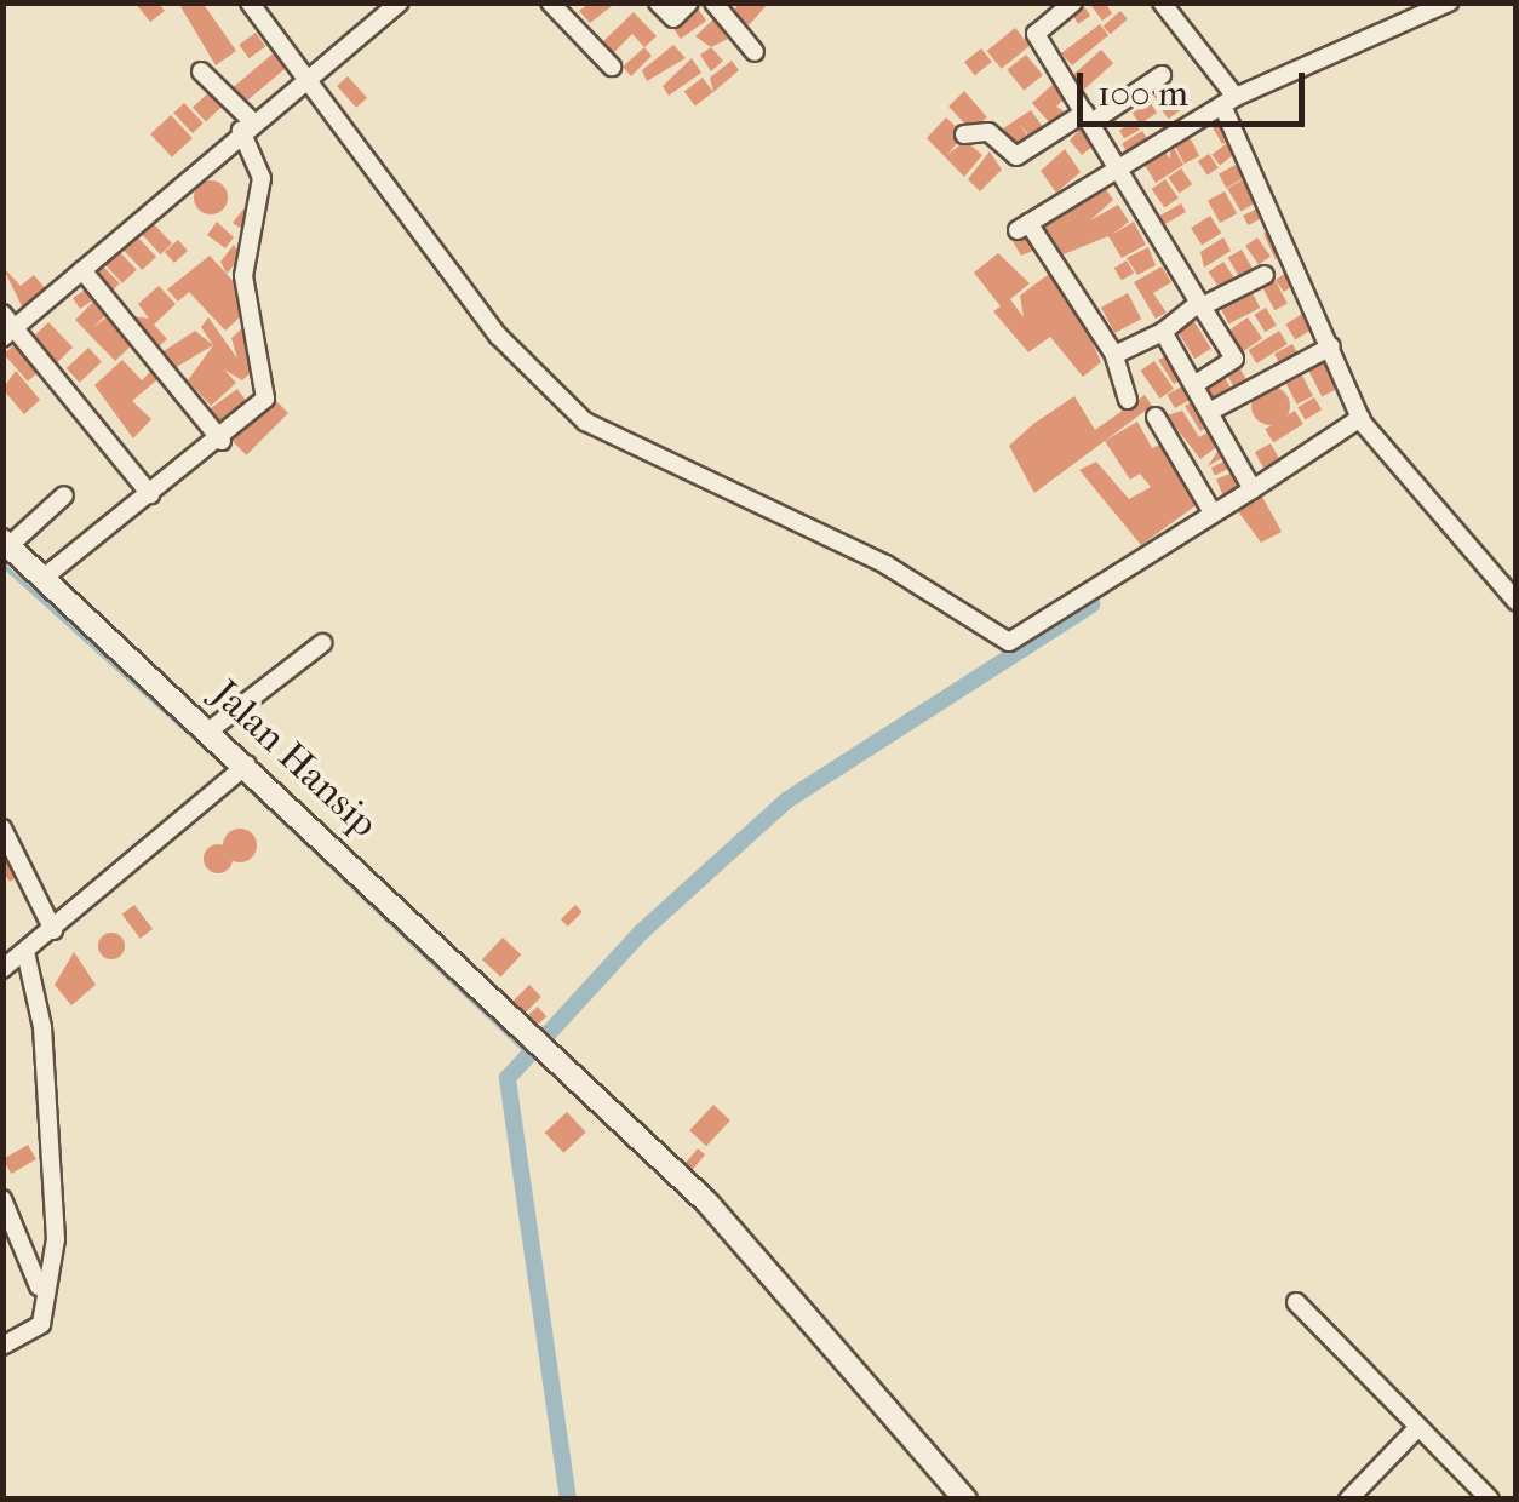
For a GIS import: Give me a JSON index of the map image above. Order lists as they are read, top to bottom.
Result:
{
  "streets": {
    "street": ["Jalan Hansip"]
  },
  "scale_bar": "100 m"
}
